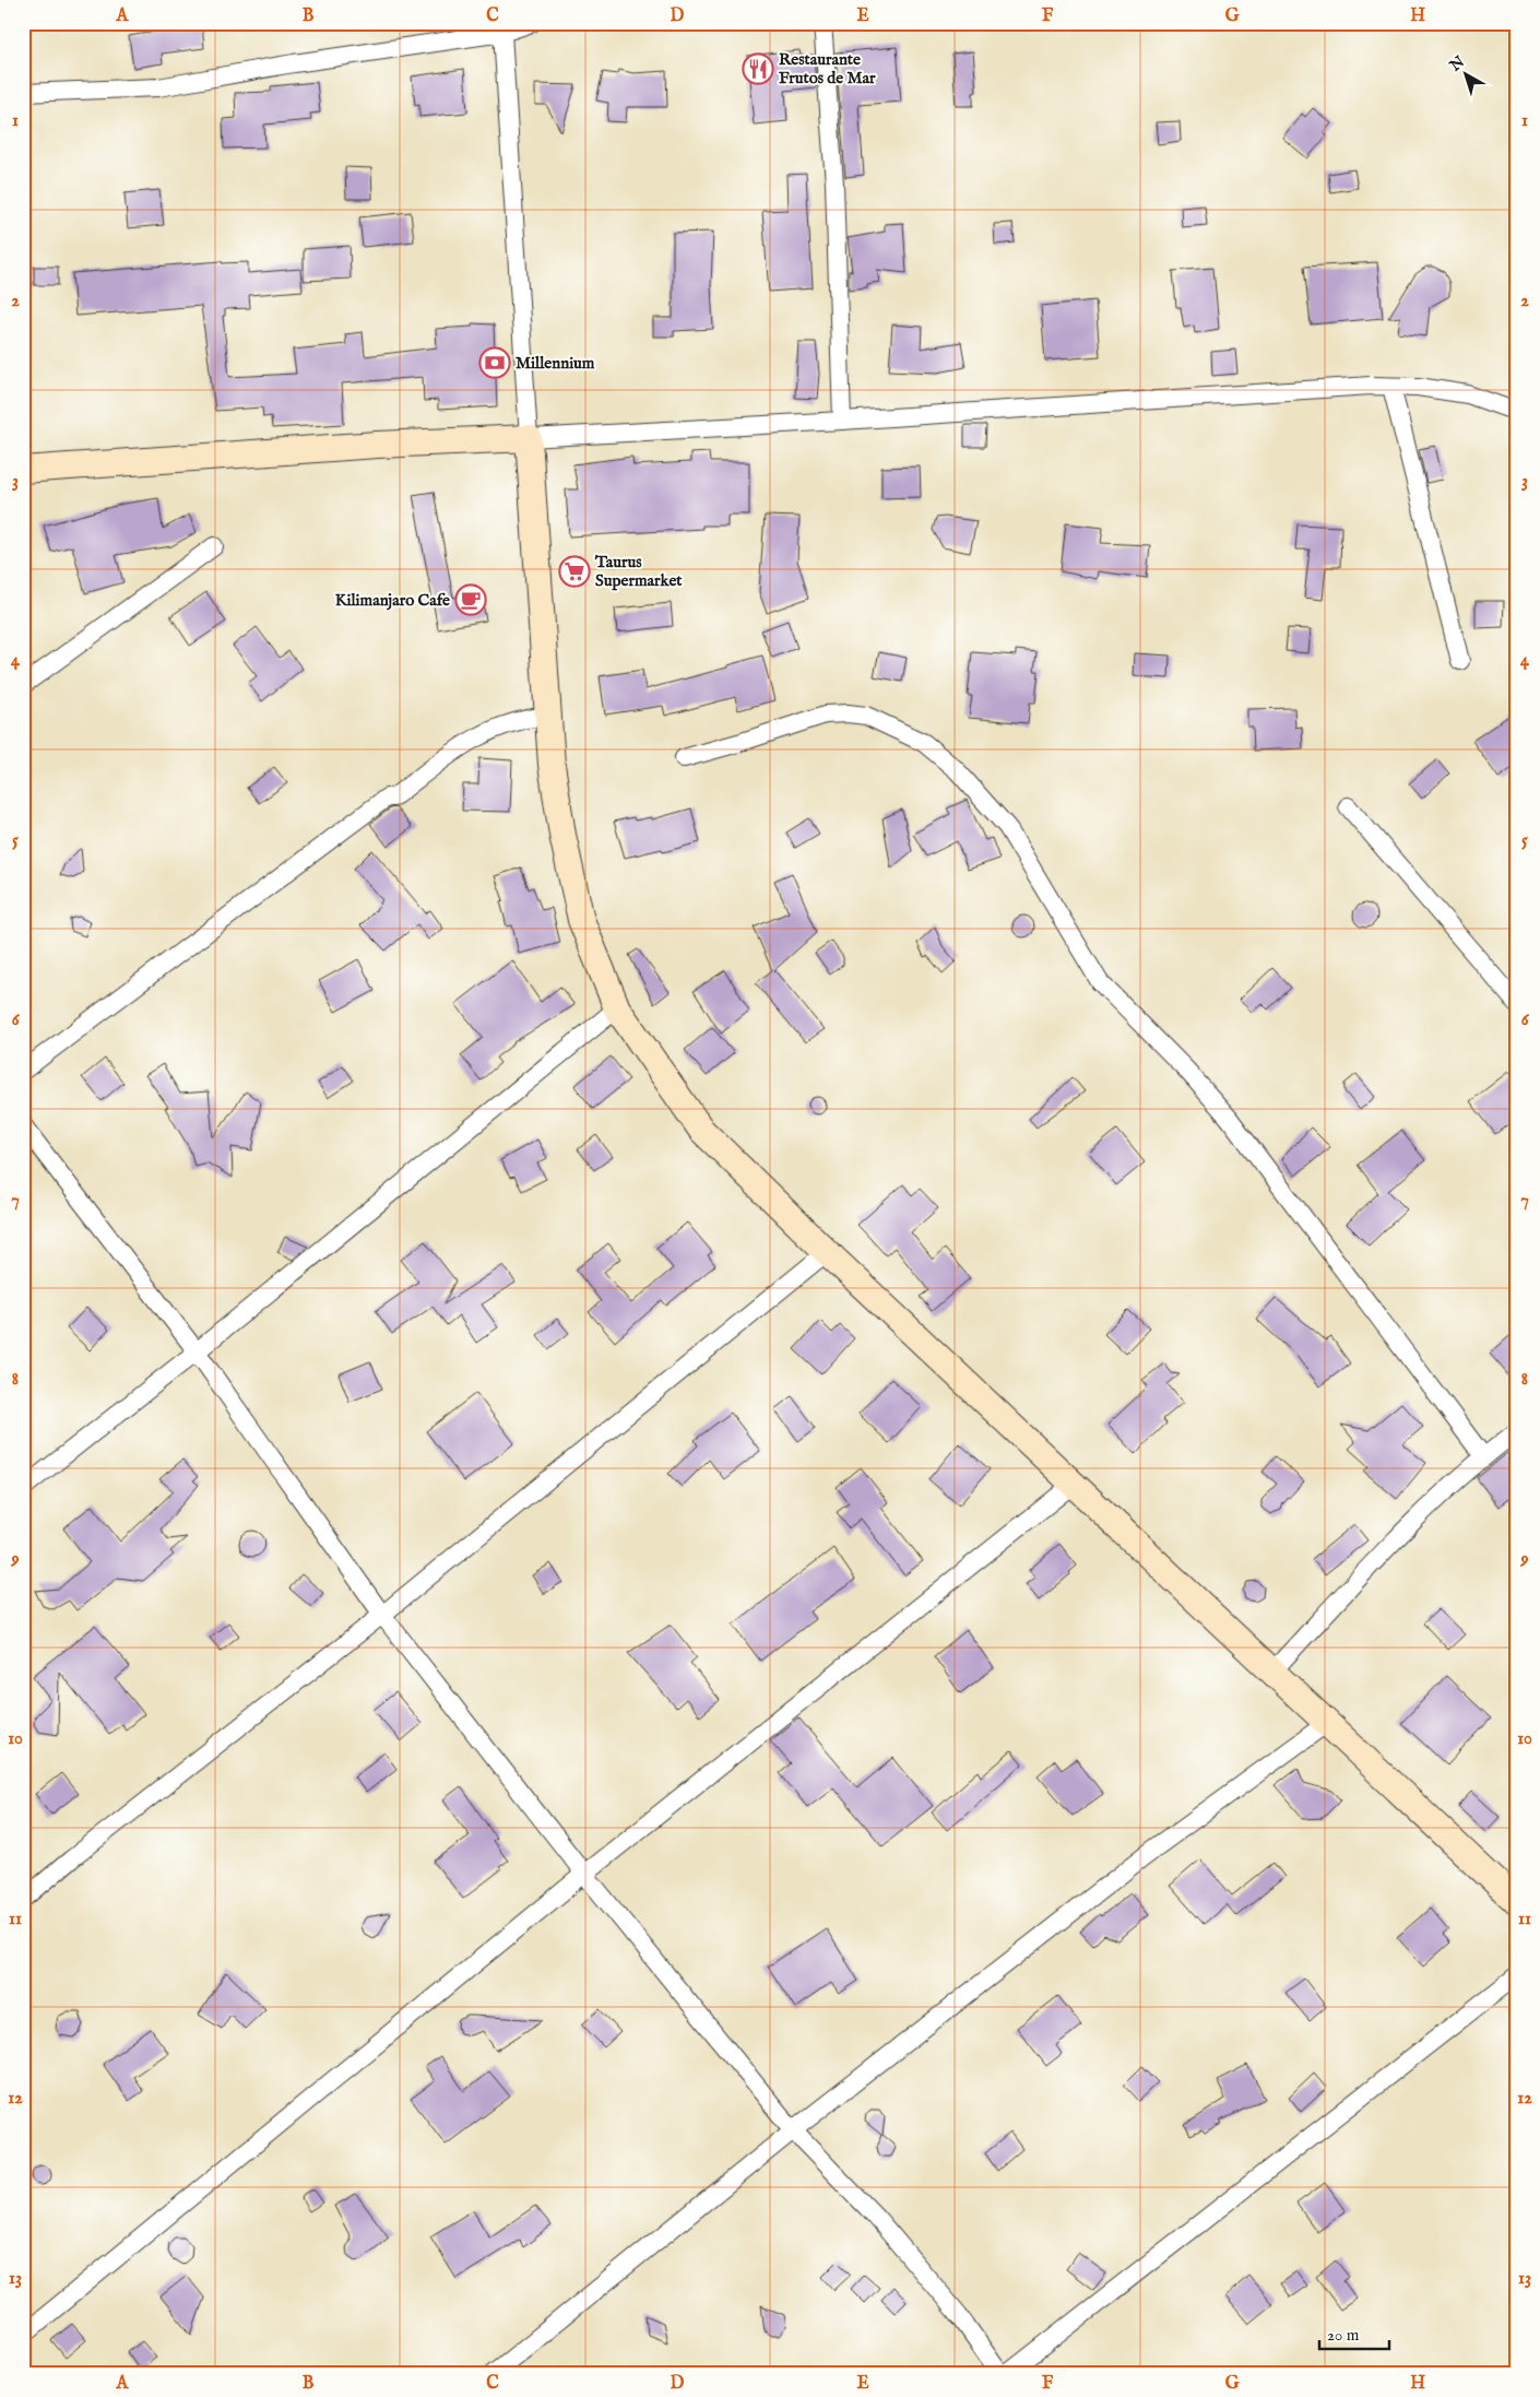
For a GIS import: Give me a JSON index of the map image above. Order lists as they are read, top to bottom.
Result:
{
  "places": {
    "restaurant": ["Restaurante Frutos de Mar"],
    "bank": ["Millennium"],
    "supermarket": ["Taurus Supermarket"],
    "cafe": ["Kilimanjaro Cafe"]
  },
  "scale_bar": "20 m",
  "north": "top left",
  "grid": {
    "columns": [
      "A",
      "B",
      "C",
      "D",
      "E",
      "F",
      "G",
      "H"
    ],
    "rows": [
      "1",
      "2",
      "3",
      "4",
      "5",
      "6",
      "7",
      "8",
      "9",
      "10",
      "11",
      "12",
      "13"
    ]
  }
}
